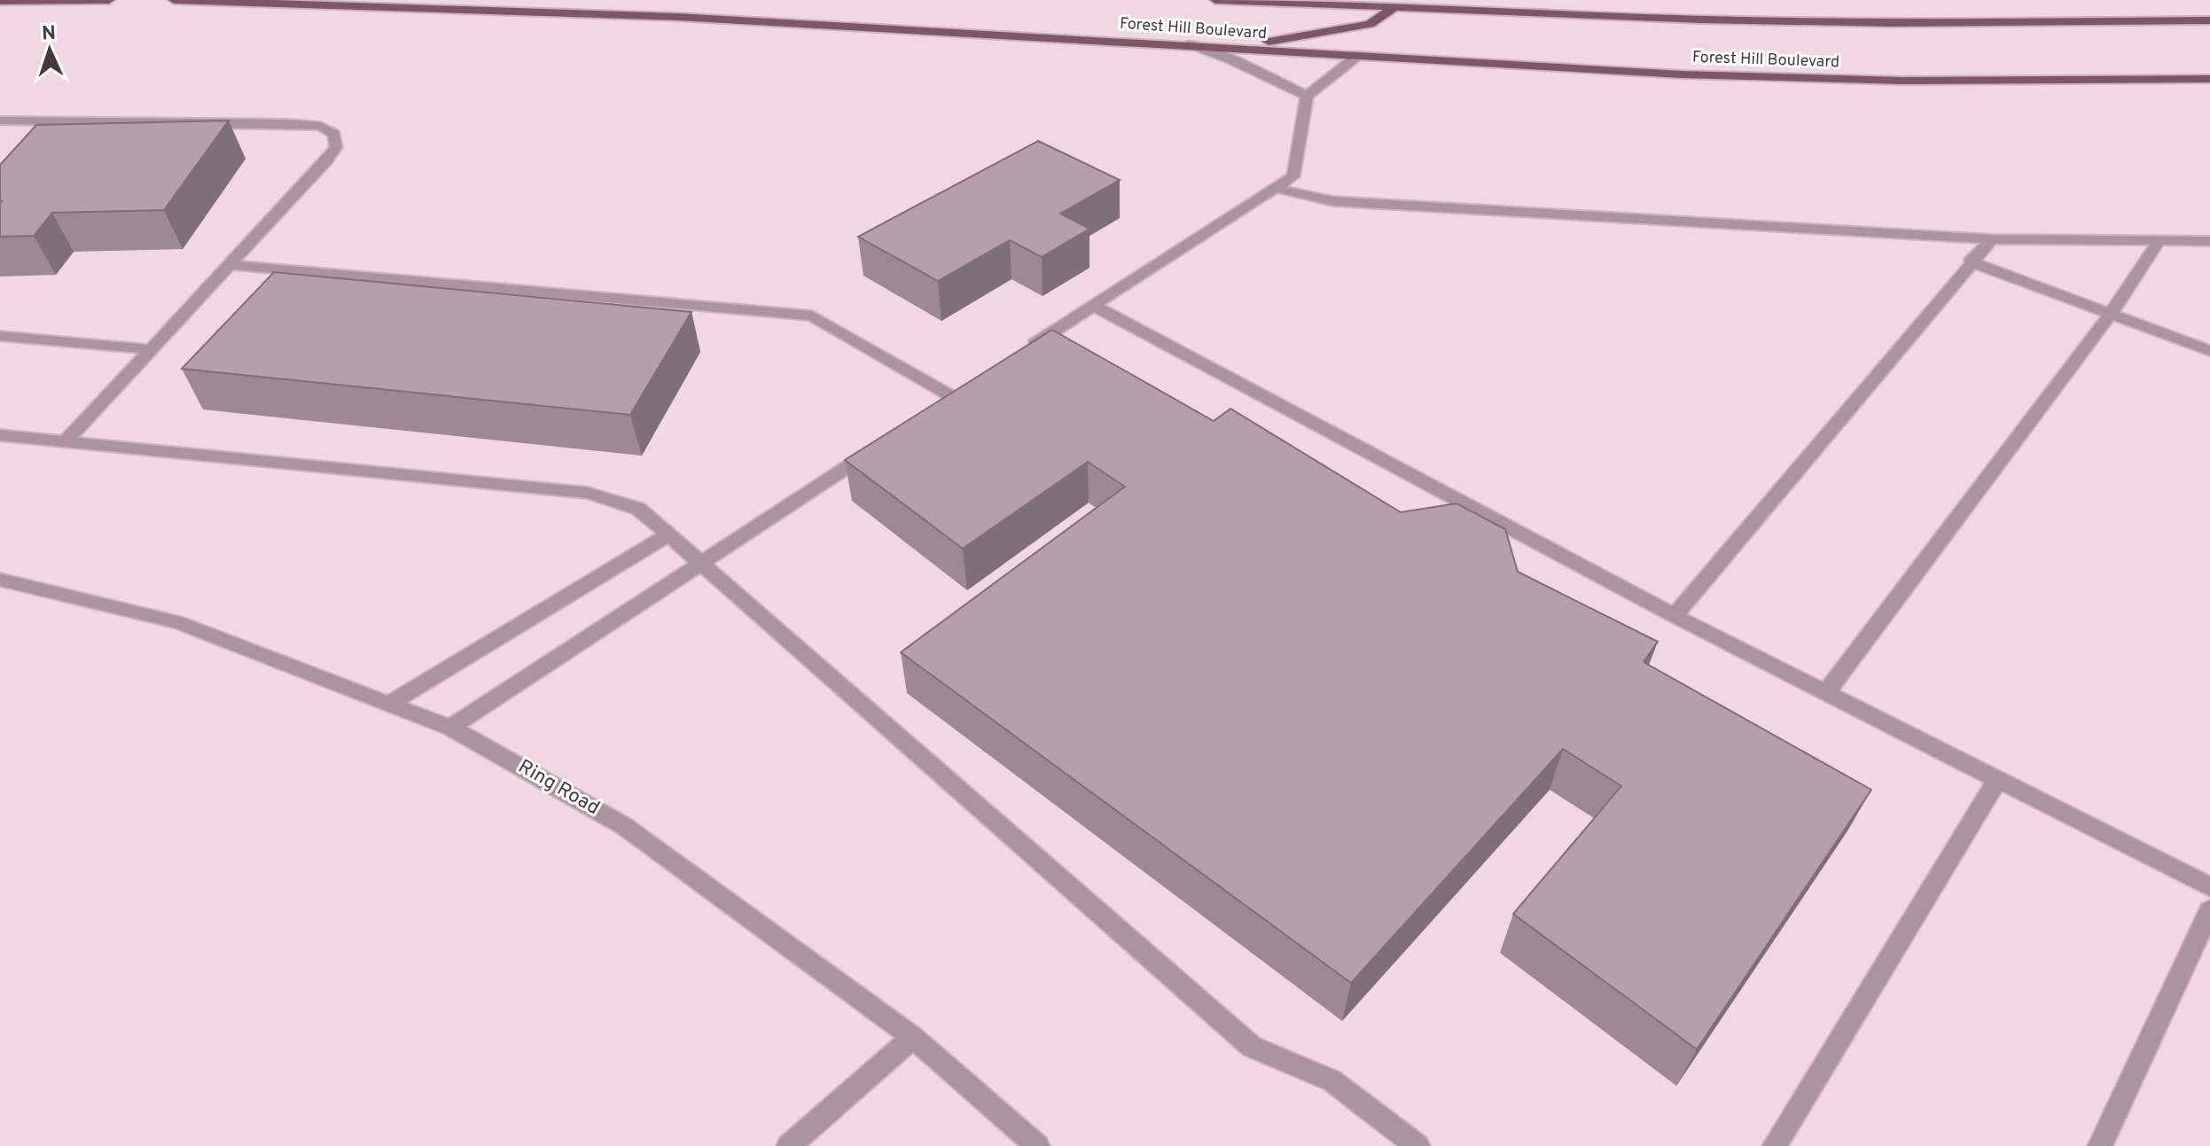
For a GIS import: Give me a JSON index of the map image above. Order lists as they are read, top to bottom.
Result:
{
  "streets": {
    "main road": ["Forest Hill Boulevard"],
    "lane": ["Ring Road"]
  },
  "north": "top"
}
